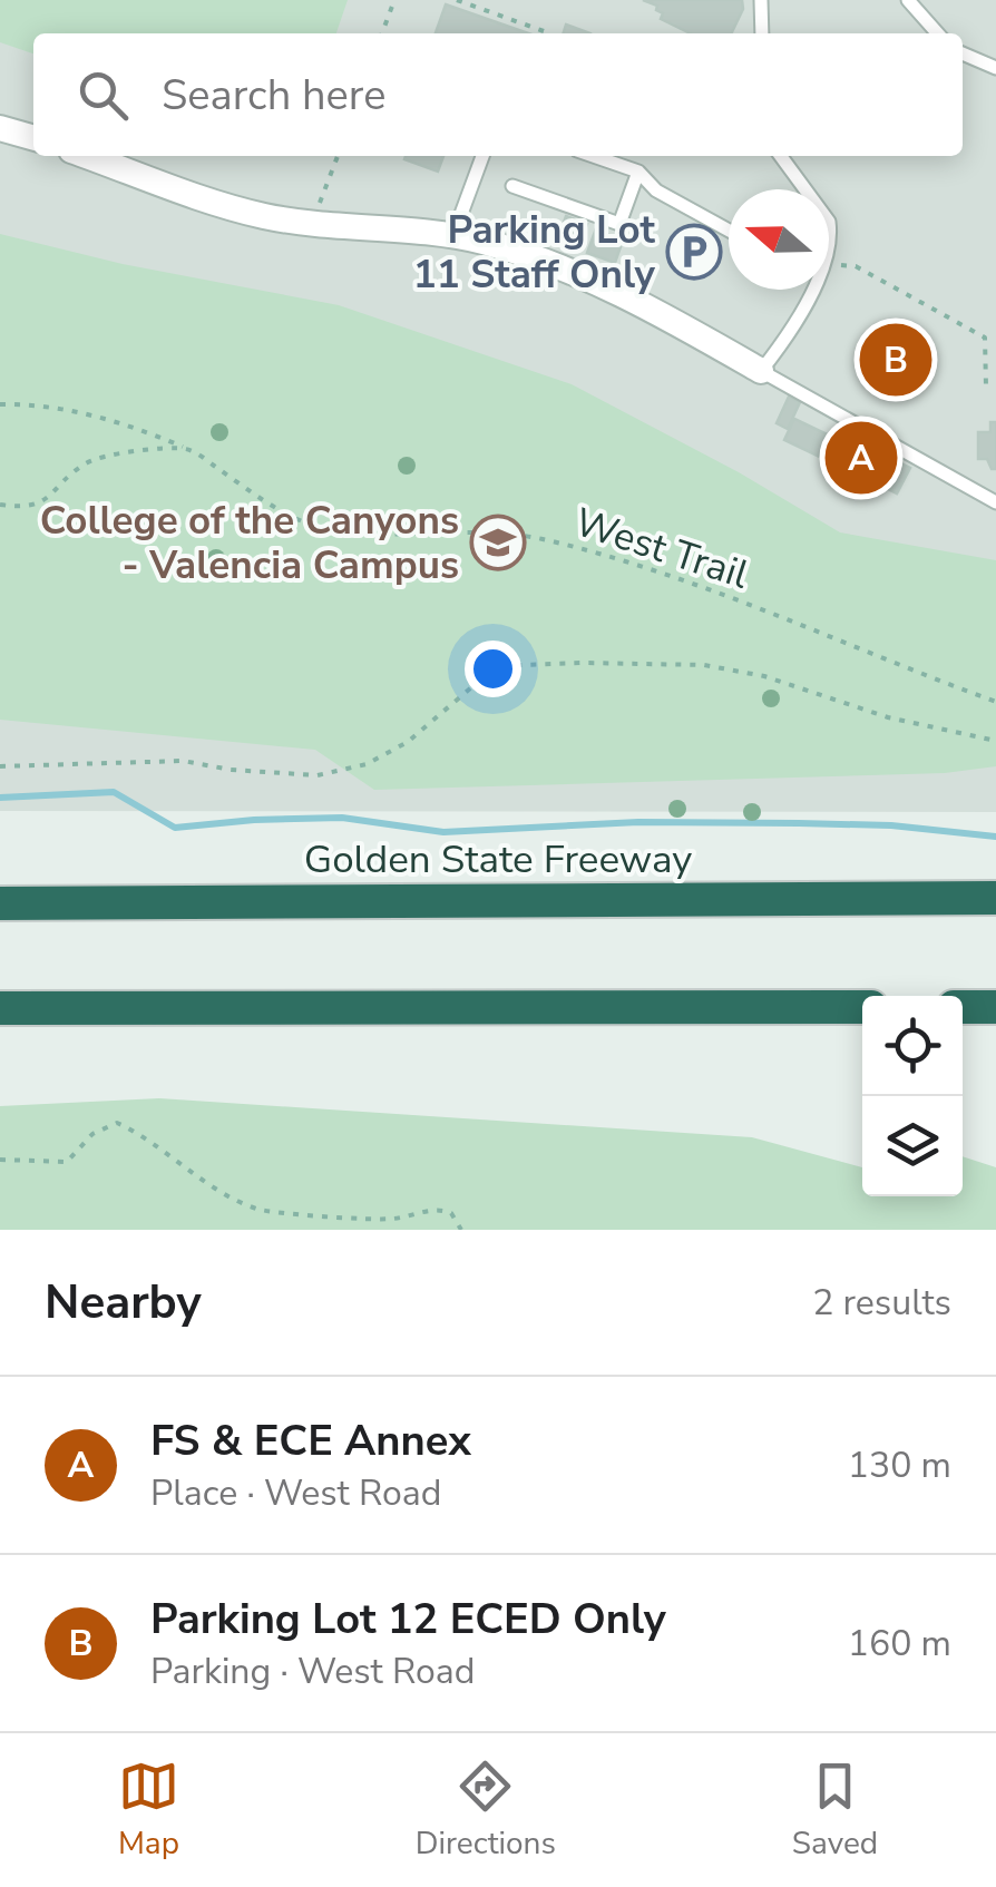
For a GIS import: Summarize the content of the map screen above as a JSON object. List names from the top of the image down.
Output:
{
  "streets": {
    "highway": ["Golden State Freeway"],
    "path": ["West Trail"]
  },
  "places": {
    "parking": ["Parking Lot 11 Staff Only"],
    "school or university": ["College of the Canyons - Valencia Campus"]
  },
  "north": "left",
  "page": {
    "search": "Search here",
    "pins": ["B", "A"],
    "heading": ["Nearby", "2 results"],
    "list": [
      {
        "mark": "A",
        "name": "FS & ECE Annex",
        "note": "Place · West Road",
        "value": "130 m"
      },
      {
        "mark": "B",
        "name": "Parking Lot 12 ECED Only",
        "note": "Parking · West Road",
        "value": "160 m"
      }
    ],
    "nav": ["Map", "Directions", "Saved"]
  }
}
